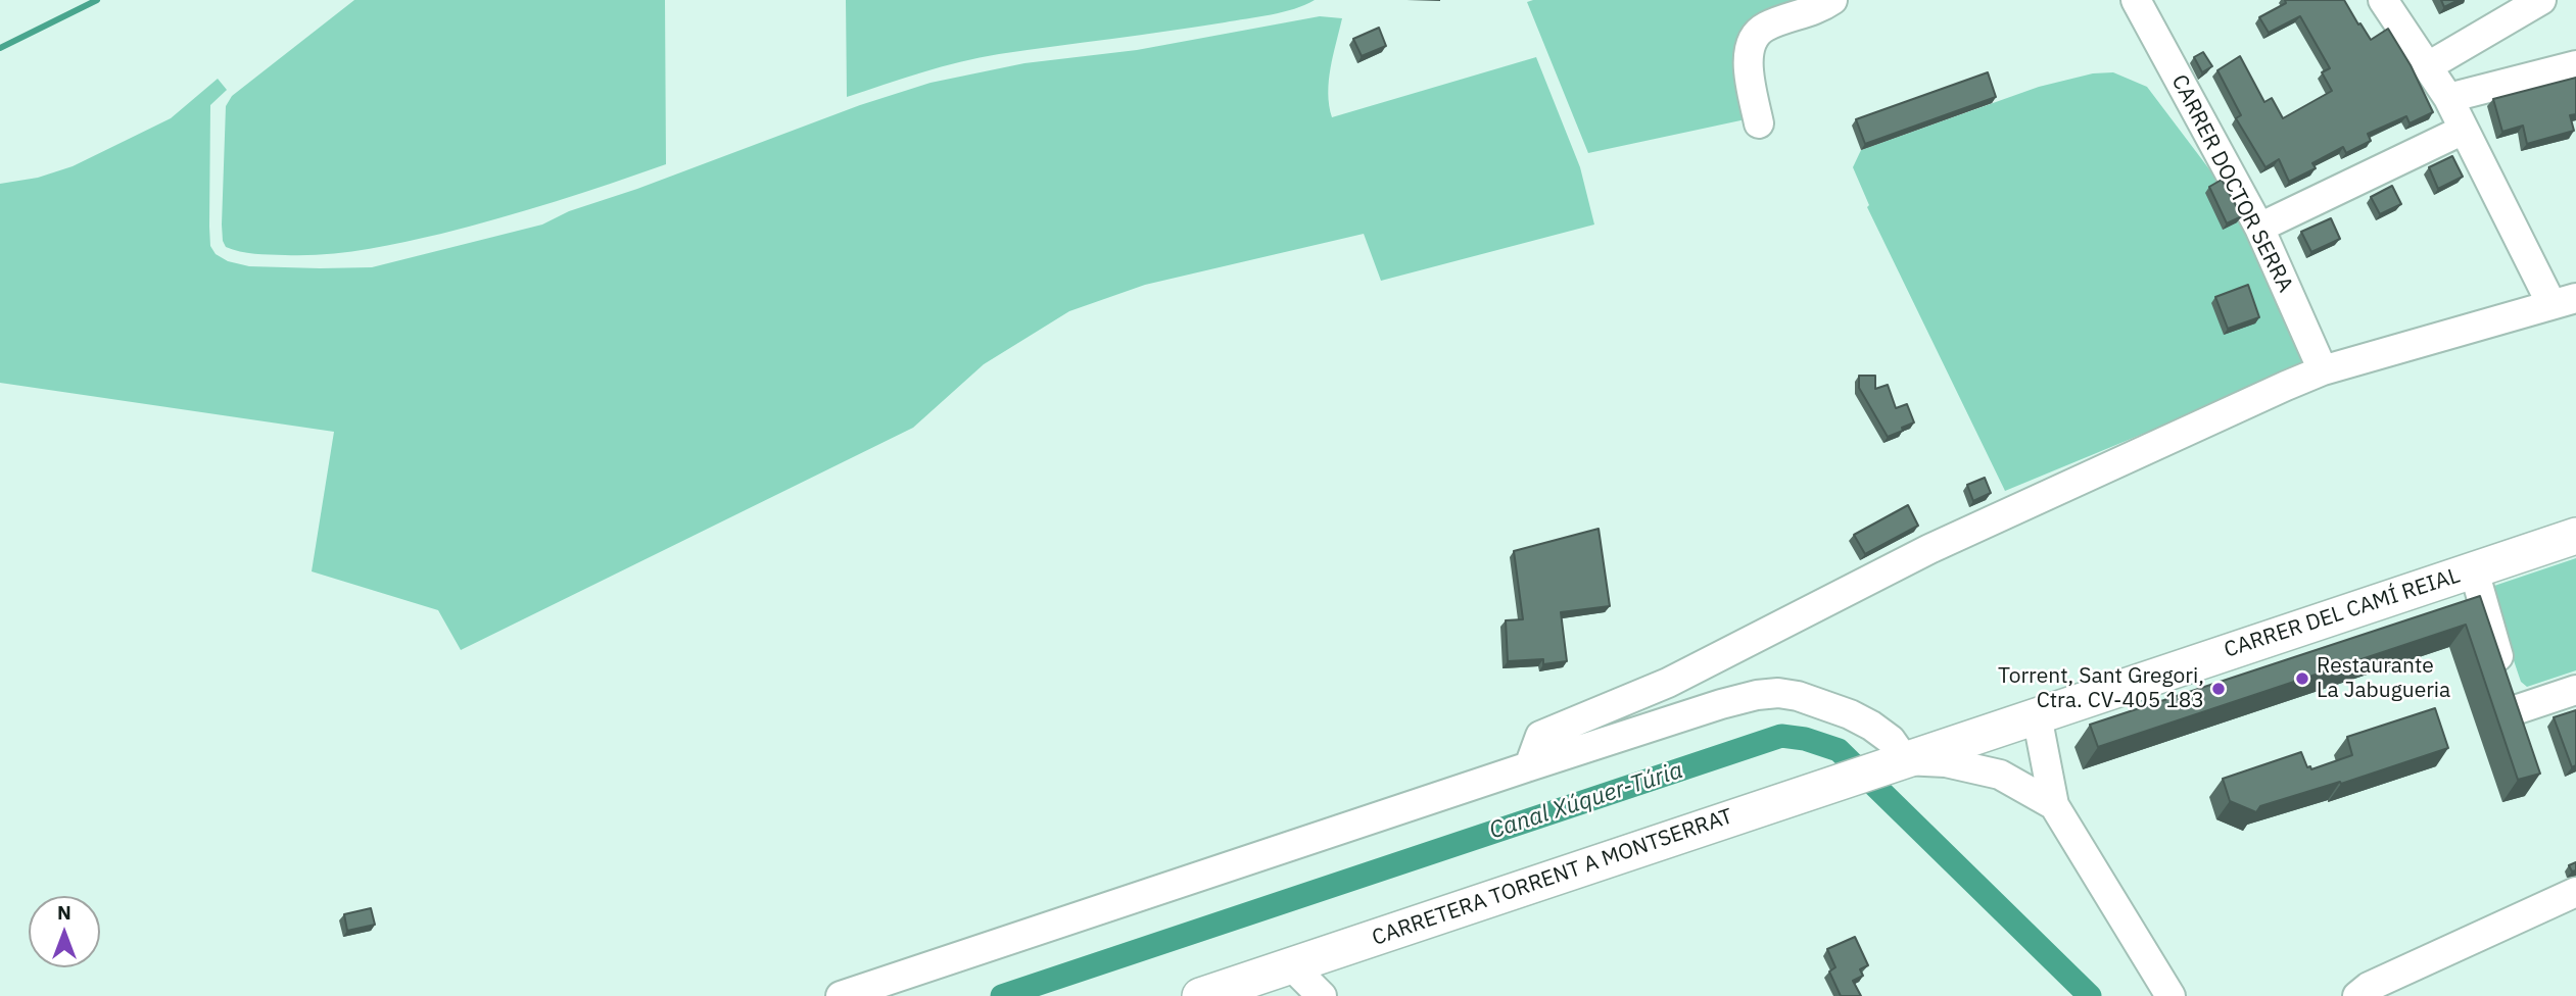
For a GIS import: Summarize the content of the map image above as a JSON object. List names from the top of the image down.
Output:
{
  "streets": {
    "main road": ["CARRER DEL CAMÍ REIAL", "CARRETERA TORRENT A MONTSERRAT"],
    "street": ["CARRER DOCTOR SERRA"]
  },
  "crossings": [
    ["CARRER DEL CAMÍ REIAL", "CARRETERA TORRENT A MONTSERRAT"]
  ],
  "water": ["Canal Xúquer-Túria"],
  "places": ["Restaurante La Jabugueria", "Torrent, Sant Gregori, Ctra. CV-405 183"],
  "north": "top"
}
